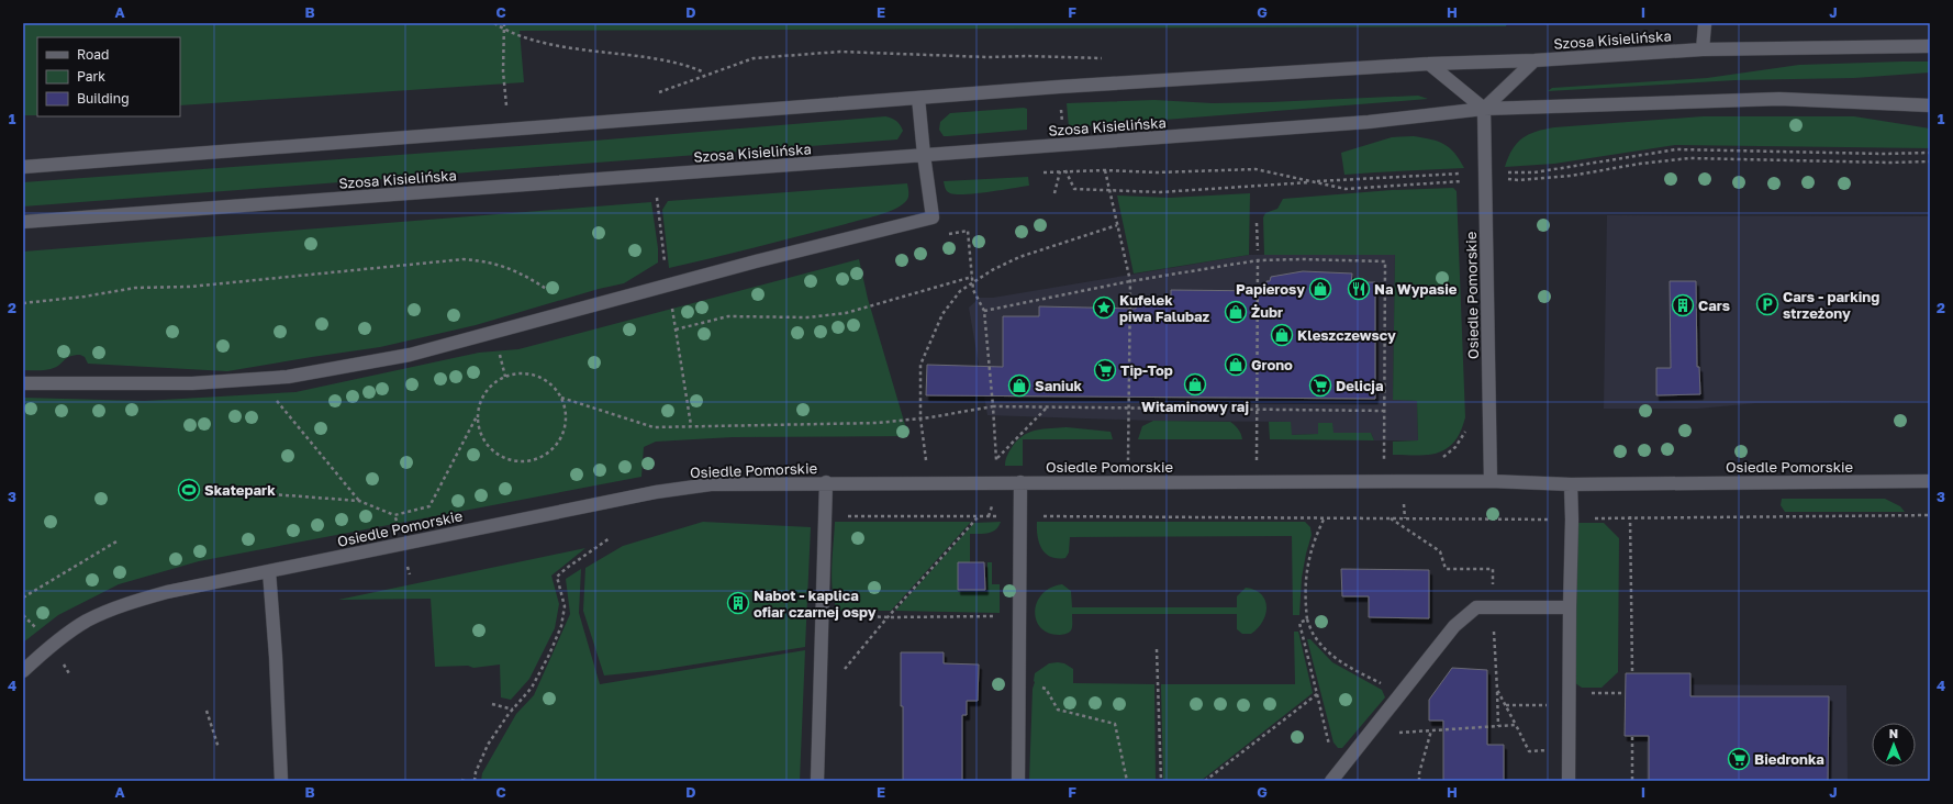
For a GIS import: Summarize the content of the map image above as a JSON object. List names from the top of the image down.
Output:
{
  "streets": {
    "street": ["Szosa Kisielińska", "Osiedle Pomorskie"]
  },
  "crossings": [
    ["Szosa Kisielińska", "Osiedle Pomorskie"]
  ],
  "places": {
    "shop": [
      "Papierosy",
      "Żubr",
      "Kleszczewscy",
      "Grono",
      "Witaminowy raj",
      "Saniuk"
    ],
    "restaurant": ["Na Wypasie"],
    "parking": ["Cars - parking strzeżony"],
    "building": ["Cars", "Nabot - kaplica ofiar czarnej ospy"],
    "place": ["Kufelek piwa Falubaz"],
    "supermarket": ["Tip-Top", "Delicja", "Biedronka"],
    "sports": ["Skatepark"]
  },
  "legend": ["Road", "Park", "Building"],
  "north": "top",
  "grid": {
    "columns": [
      "A",
      "B",
      "C",
      "D",
      "E",
      "F",
      "G",
      "H",
      "I",
      "J"
    ],
    "rows": [
      "1",
      "2",
      "3",
      "4"
    ]
  }
}
